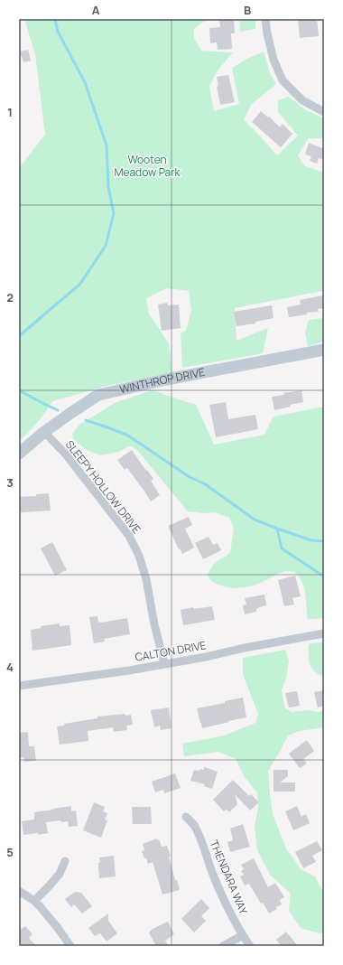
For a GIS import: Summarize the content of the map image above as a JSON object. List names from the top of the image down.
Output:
{
  "streets": {
    "street": [
      "WINTHROP DRIVE",
      "SLEEPY HOLLOW DRIVE",
      "CALTON DRIVE",
      "THENDARA WAY"
    ]
  },
  "crossings": [
    ["WINTHROP DRIVE", "SLEEPY HOLLOW DRIVE"],
    ["SLEEPY HOLLOW DRIVE", "CALTON DRIVE"]
  ],
  "parks": ["Wooten Meadow Park"],
  "grid": {
    "columns": ["A", "B"],
    "rows": [
      "1",
      "2",
      "3",
      "4",
      "5"
    ]
  }
}
